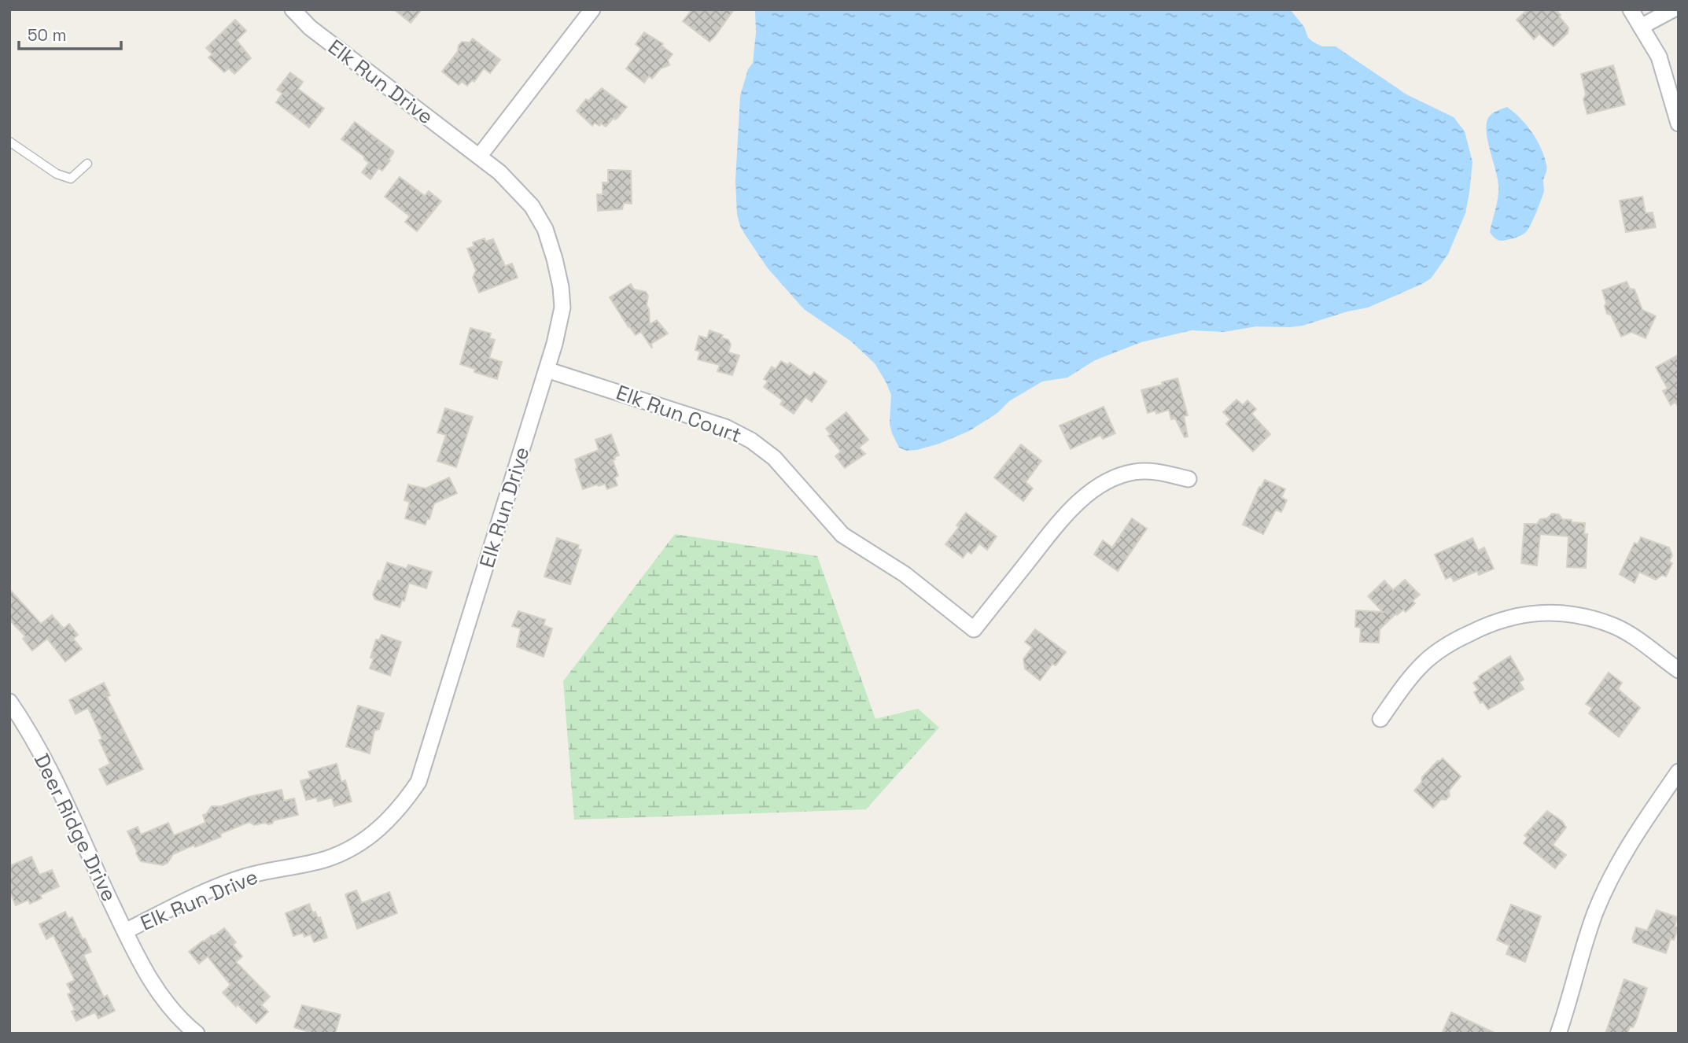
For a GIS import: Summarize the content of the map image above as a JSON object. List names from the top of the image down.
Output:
{
  "streets": {
    "street": ["Elk Run Drive", "Elk Run Court", "Deer Ridge Drive"]
  },
  "crossings": [
    ["Elk Run Drive", "Elk Run Court"],
    ["Elk Run Drive", "Deer Ridge Drive"]
  ],
  "scale_bar": "50 m"
}
